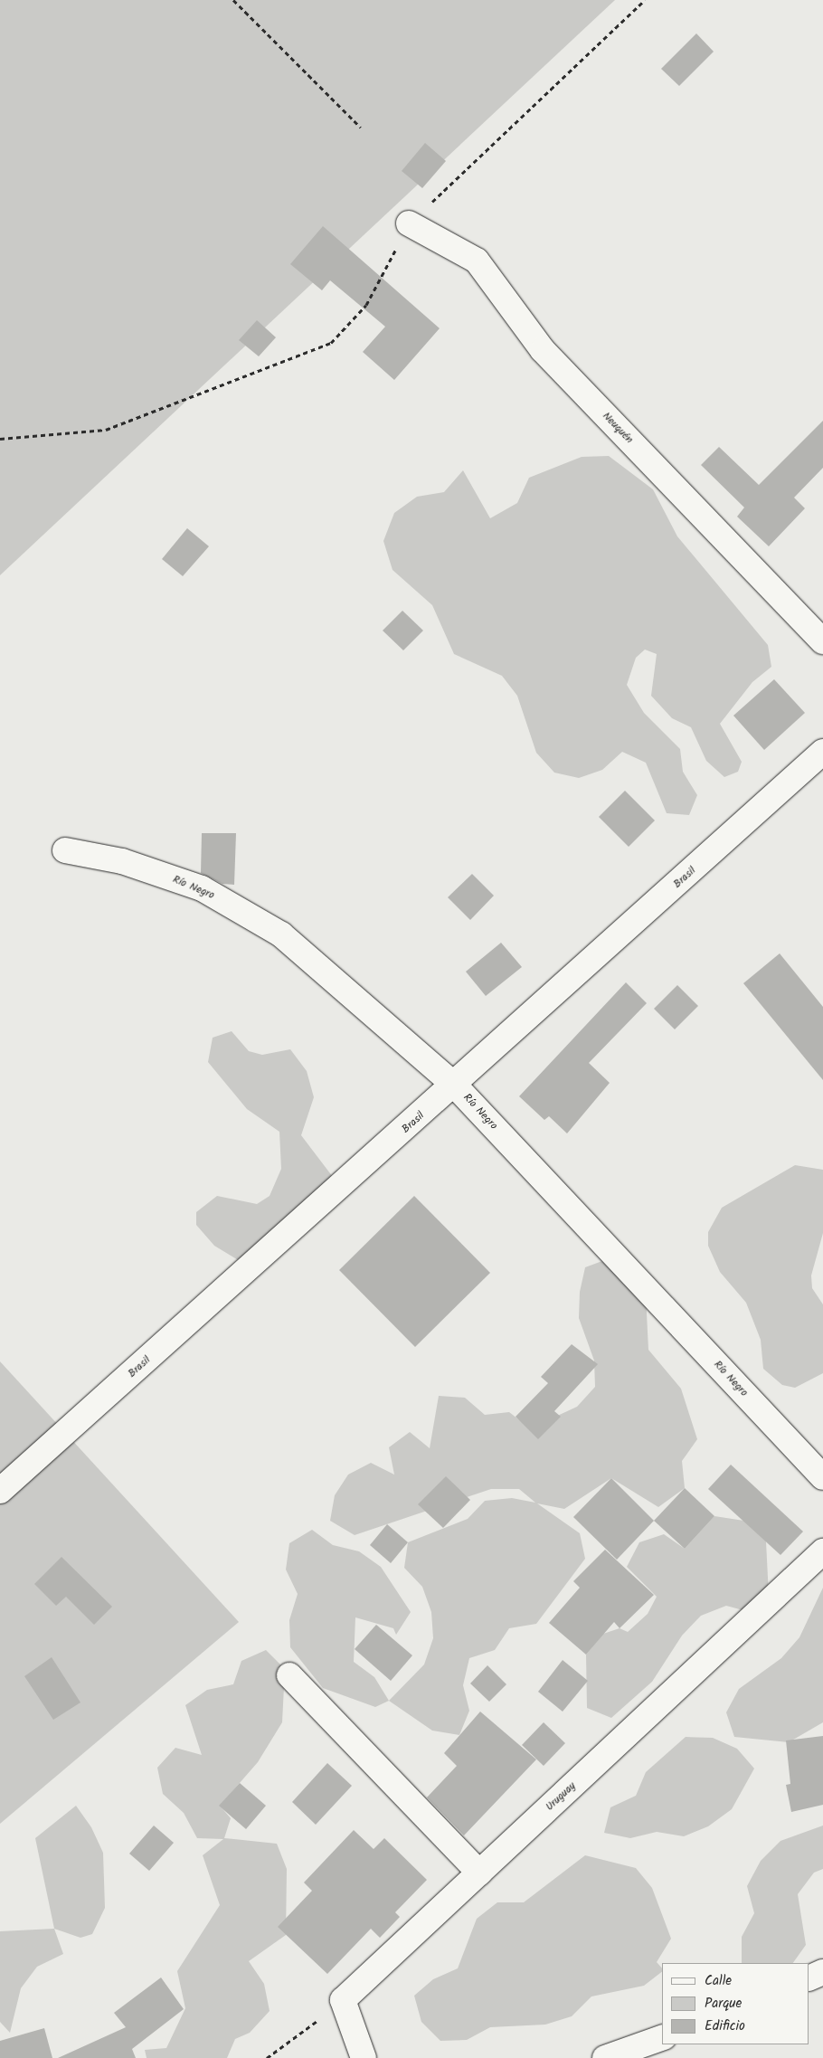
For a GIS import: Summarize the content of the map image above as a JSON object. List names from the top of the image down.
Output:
{
  "streets": {
    "street": [
      "Neuquén",
      "Brasil",
      "Río Negro",
      "Uruguay"
    ]
  },
  "crossings": [
    ["Brasil", "Río Negro"]
  ],
  "legend": ["Calle", "Parque", "Edificio"]
}
